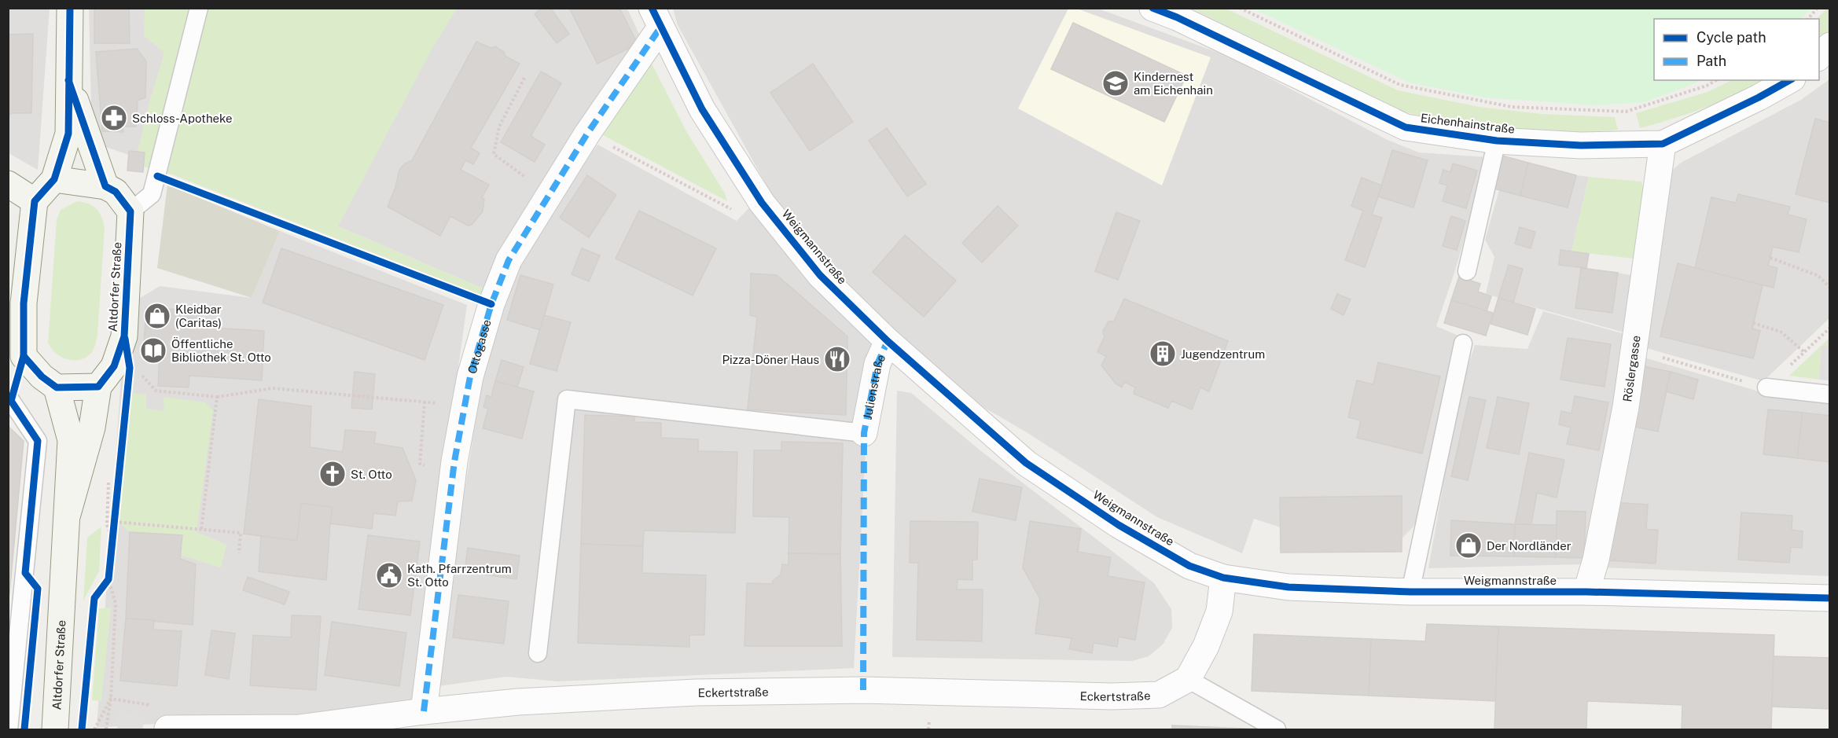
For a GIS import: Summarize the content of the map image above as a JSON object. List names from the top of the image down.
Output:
{
  "streets": {
    "main road": ["Altdorfer Straße"],
    "street": [
      "Eichenhainstraße",
      "Weigmannstraße",
      "Ottogasse",
      "Röslergasse",
      "Julienstraße",
      "Eckertstraße"
    ]
  },
  "crossings": [
    ["Eichenhainstraße", "Röslergasse"],
    ["Weigmannstraße", "Ottogasse"],
    ["Weigmannstraße", "Röslergasse"],
    ["Weigmannstraße", "Julienstraße"],
    ["Ottogasse", "Eckertstraße"]
  ],
  "places": {
    "school or university": ["Kindernest am Eichenhain"],
    "pharmacy": ["Schloss-Apotheke"],
    "shop": ["Kleidbar (Caritas)", "Der Nordländer"],
    "library": ["Öffentliche Bibliothek St. Otto"],
    "building": ["Jugendzentrum"],
    "restaurant": ["Pizza-Döner Haus"],
    "church": ["St. Otto"],
    "public building": ["Kath. Pfarrzentrum St. Otto"]
  },
  "legend": ["Cycle path", "Path"]
}
